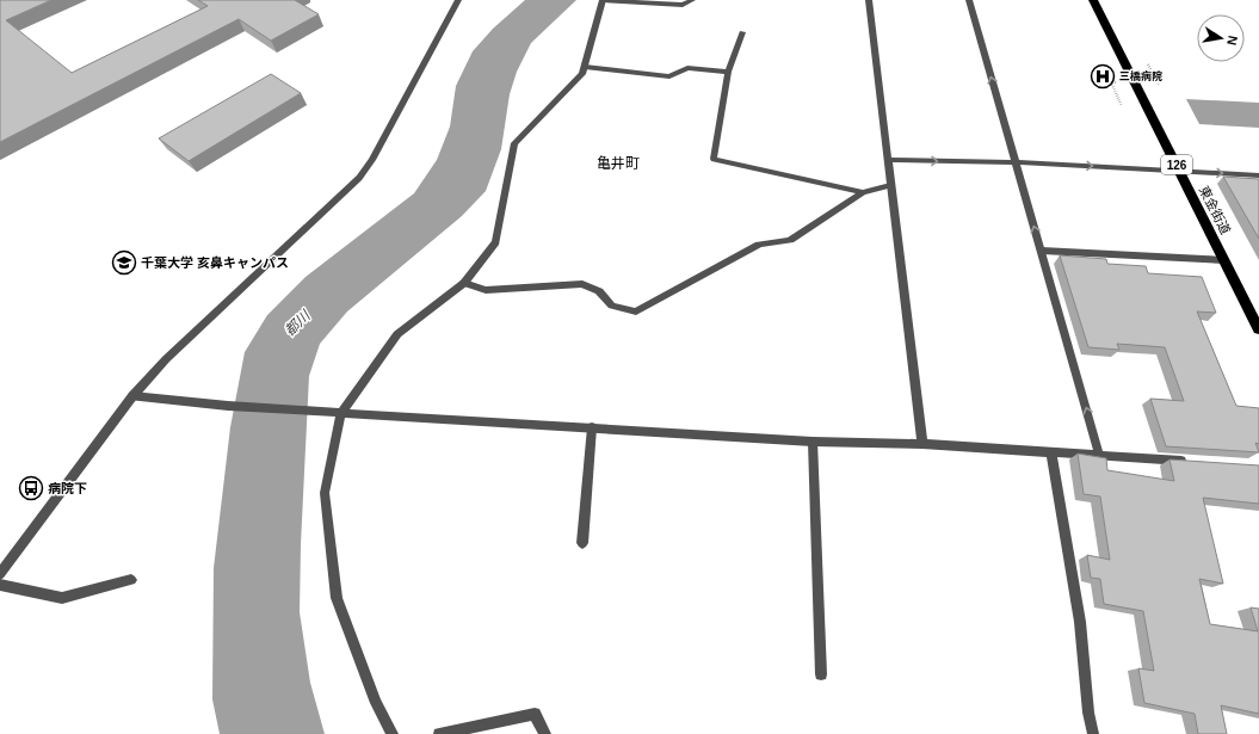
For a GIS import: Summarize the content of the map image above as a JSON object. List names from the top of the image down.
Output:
{
  "streets": {
    "highway": ["126", "東金街道"]
  },
  "districts": ["亀井町"],
  "water": ["都川"],
  "places": {
    "hospital": ["三橋病院"],
    "school or university": ["千葉大学 亥鼻キャンパス"],
    "bus stop": ["病院下"]
  },
  "north": "right"
}
